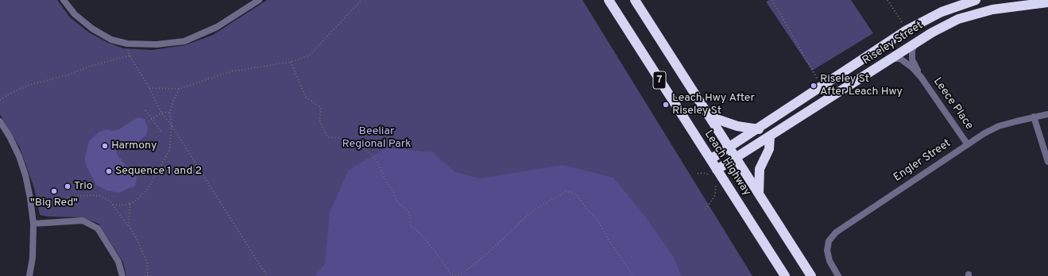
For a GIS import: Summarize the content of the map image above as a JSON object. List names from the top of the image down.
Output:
{
  "streets": {
    "highway": ["Riseley Street", "7", "Leach Highway"],
    "street": ["Leece Place", "Engler Street"]
  },
  "crossings": [
    ["Riseley Street", "Leece Place"],
    ["Riseley Street", "Leach Highway"],
    ["Leece Place", "Engler Street"]
  ],
  "parks": ["Beeliar Regional Park"],
  "places": [
    "Riseley St After Leach Hwy",
    "Leach Hwy After Riseley St",
    "Harmony",
    "Sequence 1 and 2",
    "Trio",
    "\"Big Red\""
  ]
}
